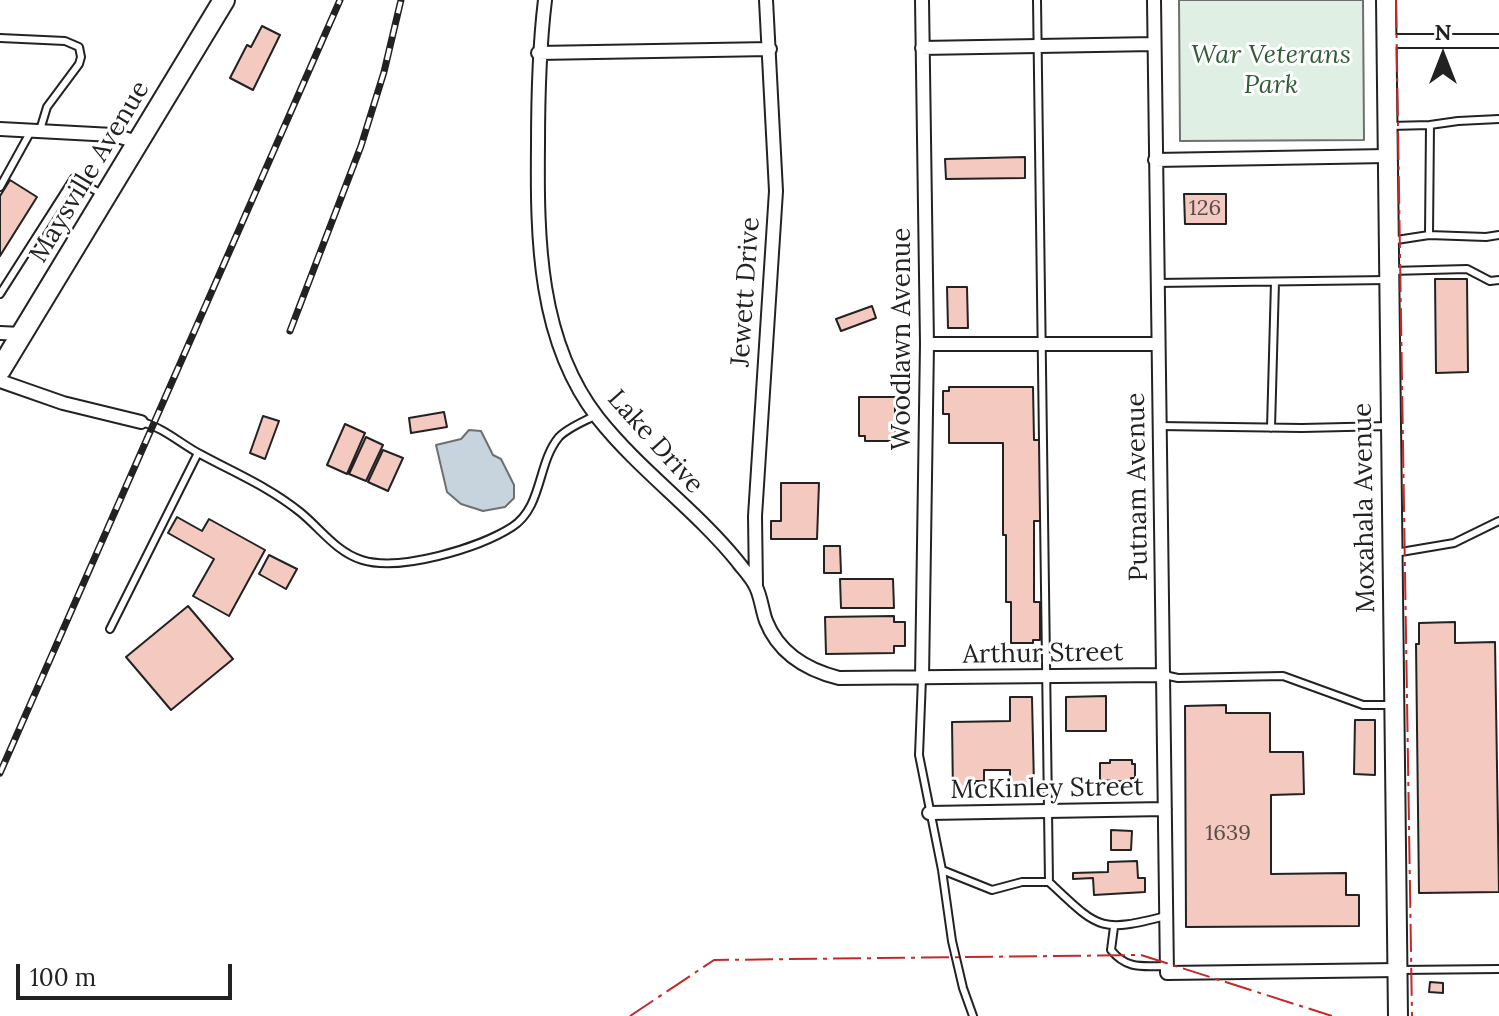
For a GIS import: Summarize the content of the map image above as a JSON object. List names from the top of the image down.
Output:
{
  "streets": {
    "main road": ["Maysville Avenue"],
    "street": [
      "Jewett Drive",
      "Woodlawn Avenue",
      "Lake Drive",
      "Putnam Avenue",
      "Moxahala Avenue",
      "Arthur Street",
      "McKinley Street"
    ]
  },
  "crossings": [
    ["Jewett Drive", "Lake Drive"],
    ["Woodlawn Avenue", "Lake Drive"],
    ["Woodlawn Avenue", "Arthur Street"],
    ["Lake Drive", "Arthur Street"],
    ["Putnam Avenue", "Arthur Street"],
    ["Putnam Avenue", "McKinley Street"]
  ],
  "parks": ["War Veterans Park"],
  "house_numbers": ["126", "1639"],
  "scale_bar": "100 m",
  "north": "top"
}
